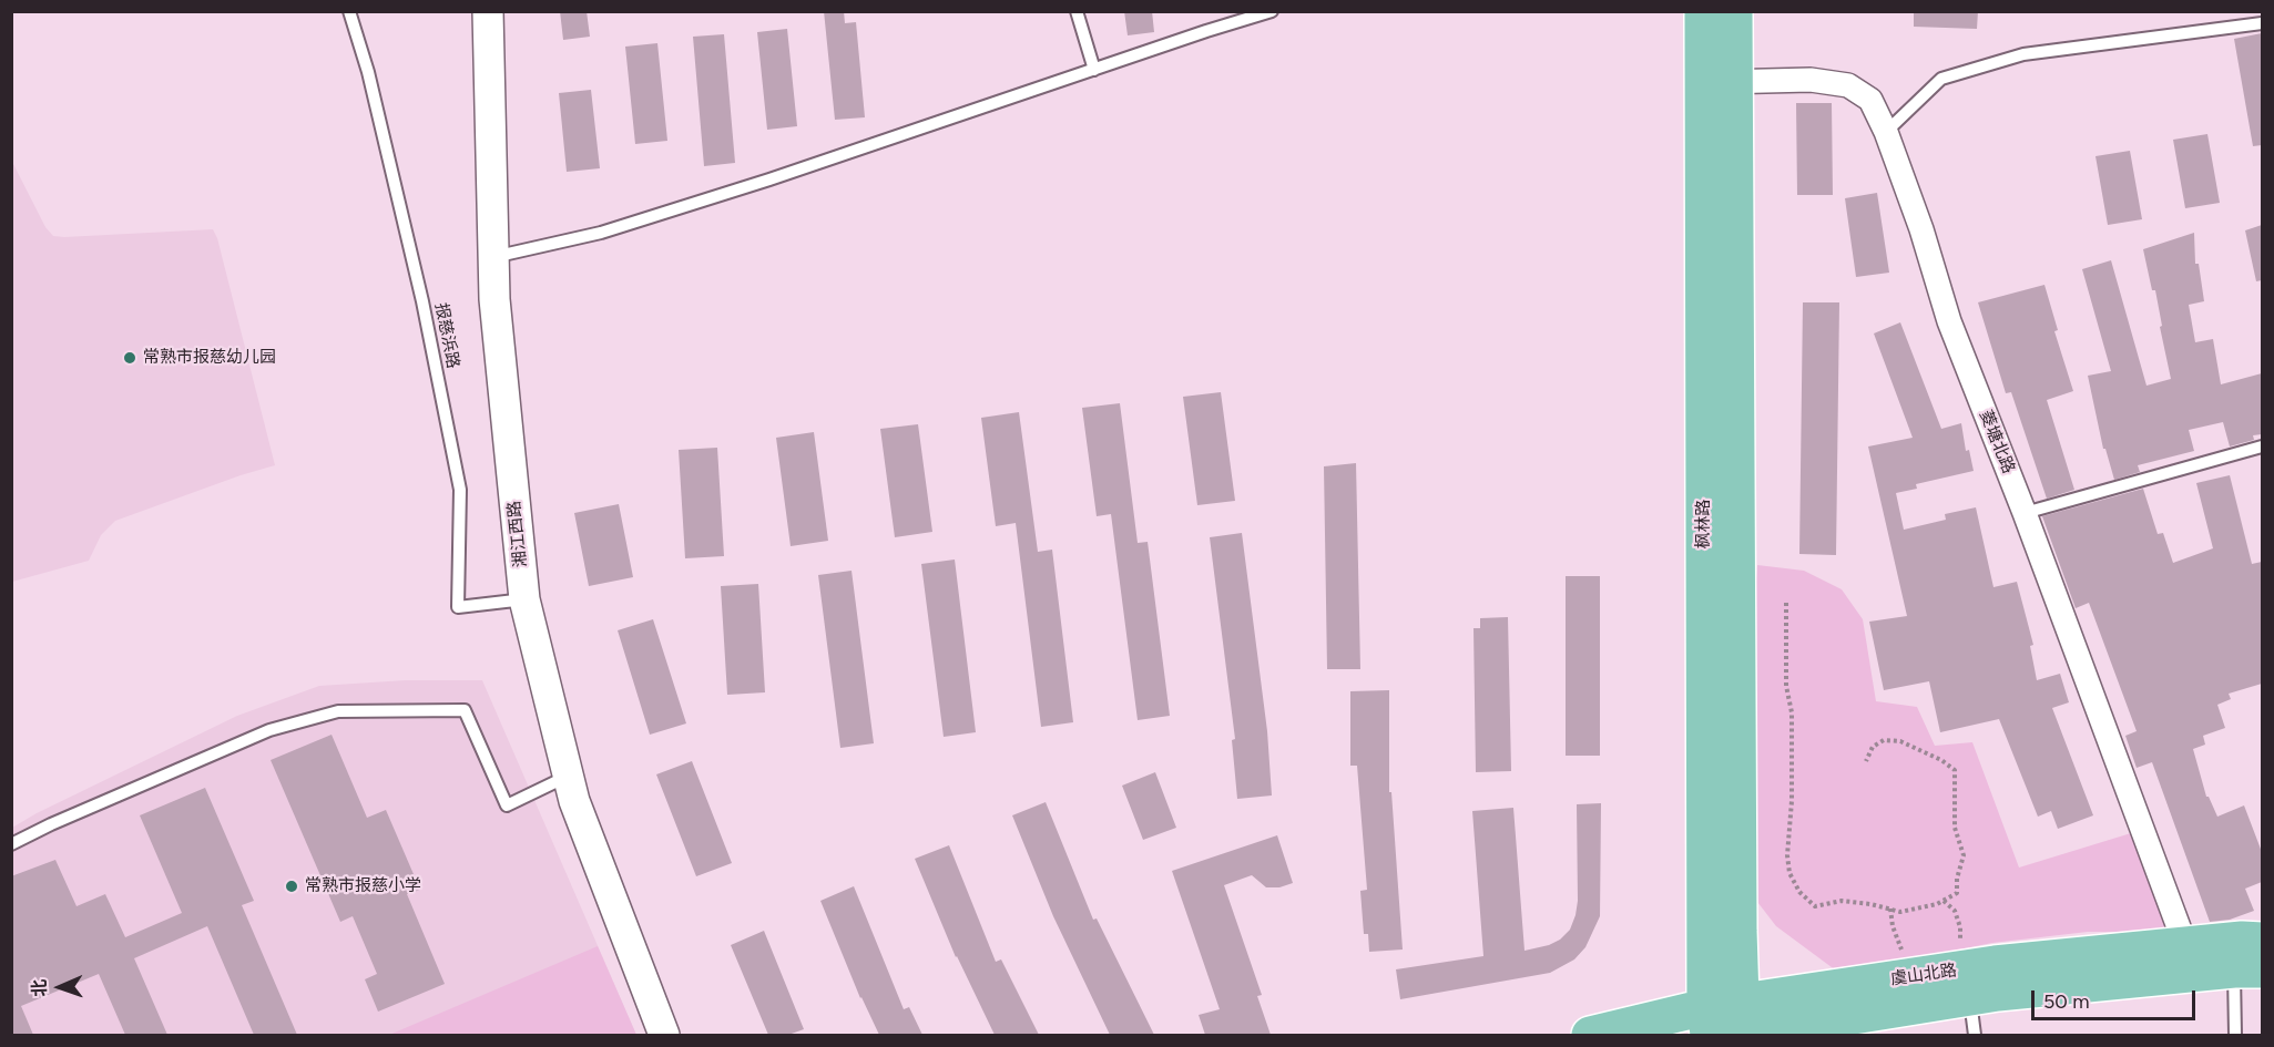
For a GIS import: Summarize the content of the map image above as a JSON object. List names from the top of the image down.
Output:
{
  "streets": {
    "main road": ["枫林路", "虞山北路"],
    "street": ["菱塘北路", "湘江西路"],
    "lane": ["报慈浜路"]
  },
  "crossings": [
    ["报慈浜路", "湘江西路"],
    ["菱塘北路", "枫林路"],
    ["菱塘北路", "虞山北路"],
    ["枫林路", "虞山北路"]
  ],
  "places": ["常熟市报慈幼儿园", "常熟市报慈小学"],
  "scale_bar": "50 m",
  "north": "left"
}
